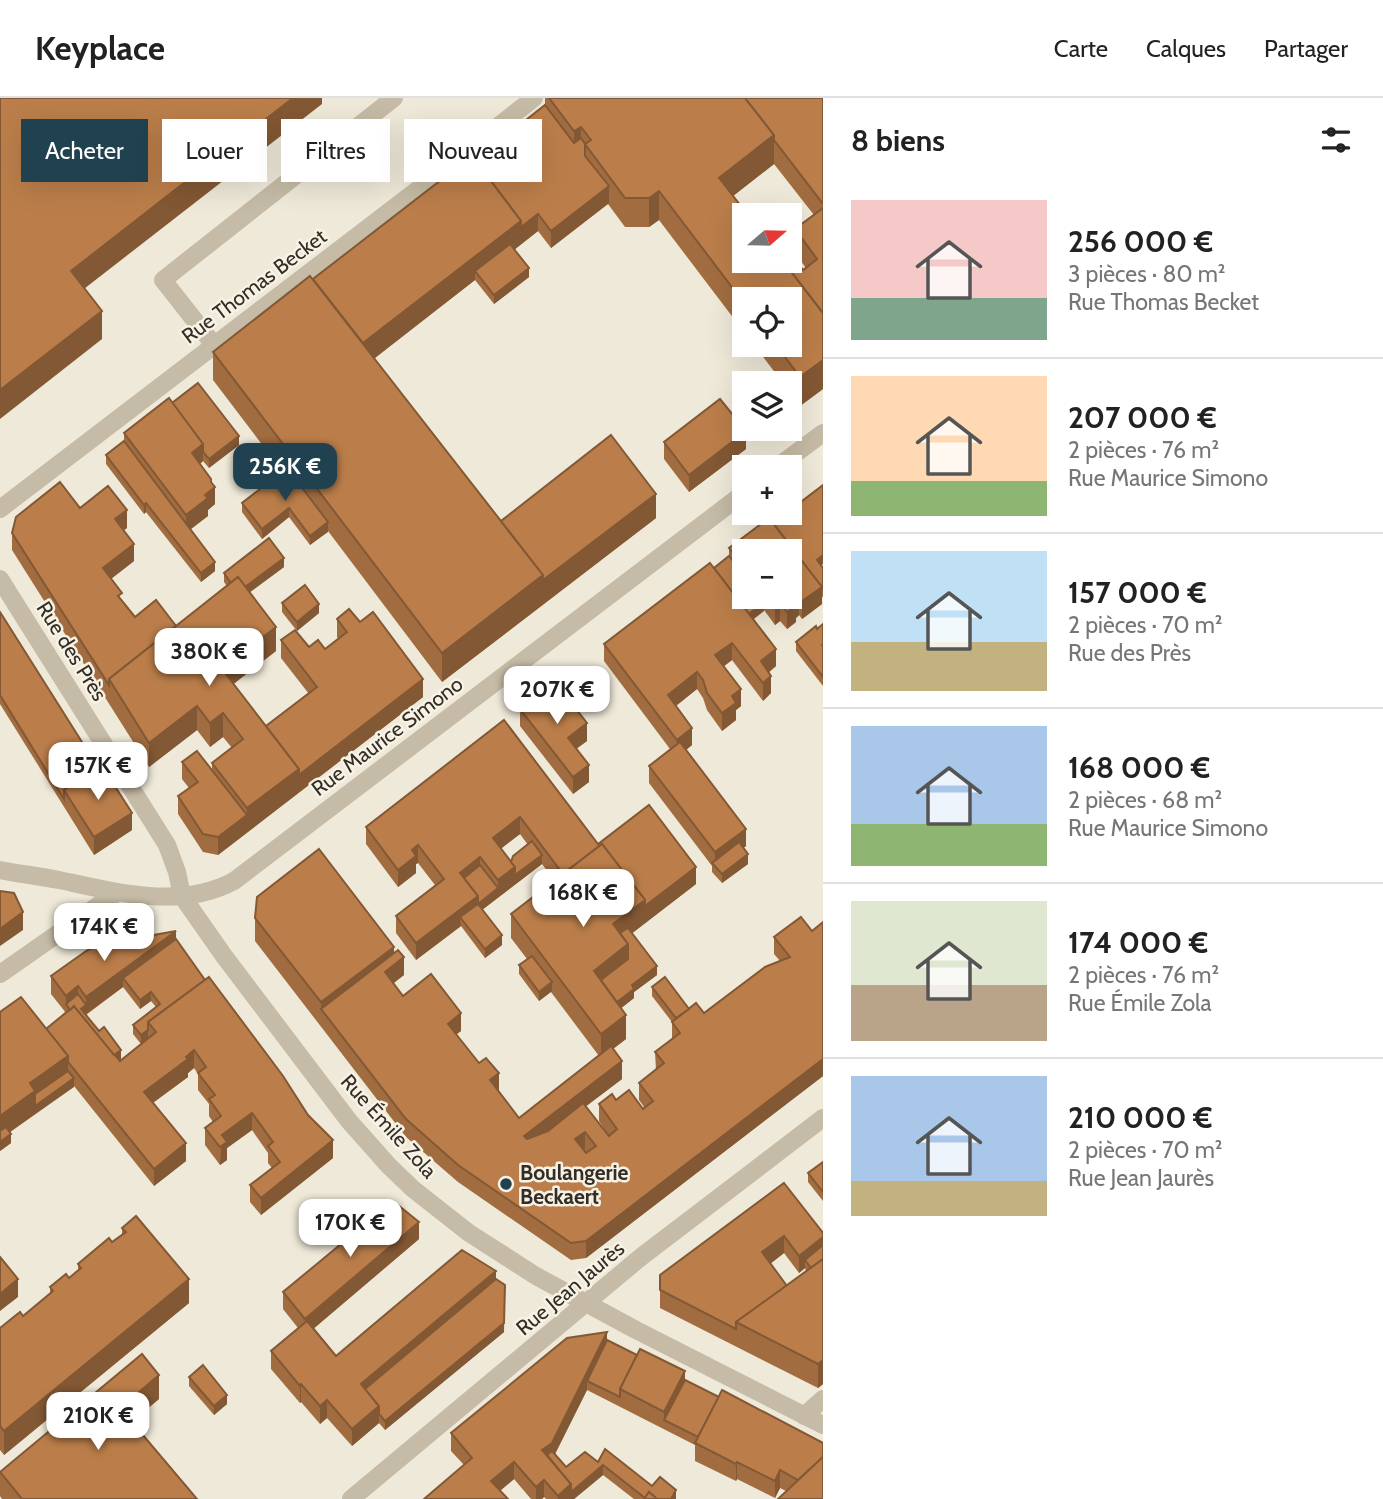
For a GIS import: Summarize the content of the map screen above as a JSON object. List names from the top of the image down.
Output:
{
  "streets": {
    "street": [
      "Rue Thomas Becket",
      "Rue des Près",
      "Rue Maurice Simono",
      "Rue Émile Zola",
      "Rue Jean Jaurès"
    ]
  },
  "crossings": [
    ["Rue des Près", "Rue Maurice Simono"],
    ["Rue des Près", "Rue Émile Zola"],
    ["Rue Maurice Simono", "Rue Émile Zola"],
    ["Rue Émile Zola", "Rue Jean Jaurès"]
  ],
  "places": ["Boulangerie Beckaert"],
  "north": "right",
  "page": {
    "header": "Keyplace",
    "nav": ["Carte", "Calques", "Partager"],
    "heading": "8 biens",
    "chip": [
      "Acheter",
      "Louer",
      "Filtres",
      "Nouveau"
    ],
    "list": [
      {
        "name": "256 000 €",
        "note": "3 pièces · 80 m² · Rue Thomas Becket"
      },
      {
        "name": "207 000 €",
        "note": "2 pièces · 76 m² · Rue Maurice Simono"
      },
      {
        "name": "157 000 €",
        "note": "2 pièces · 70 m² · Rue des Près"
      },
      {
        "name": "168 000 €",
        "note": "2 pièces · 68 m² · Rue Maurice Simono"
      },
      {
        "name": "174 000 €",
        "note": "2 pièces · 76 m² · Rue Émile Zola"
      },
      {
        "name": "210 000 €",
        "note": "2 pièces · 70 m² · Rue Jean Jaurès"
      }
    ],
    "map_buttons": ["+", "−"],
    "price": [
      "256K €",
      "380K €",
      "207K €",
      "157K €",
      "168K €",
      "174K €",
      "170K €",
      "210K €"
    ]
  }
}
